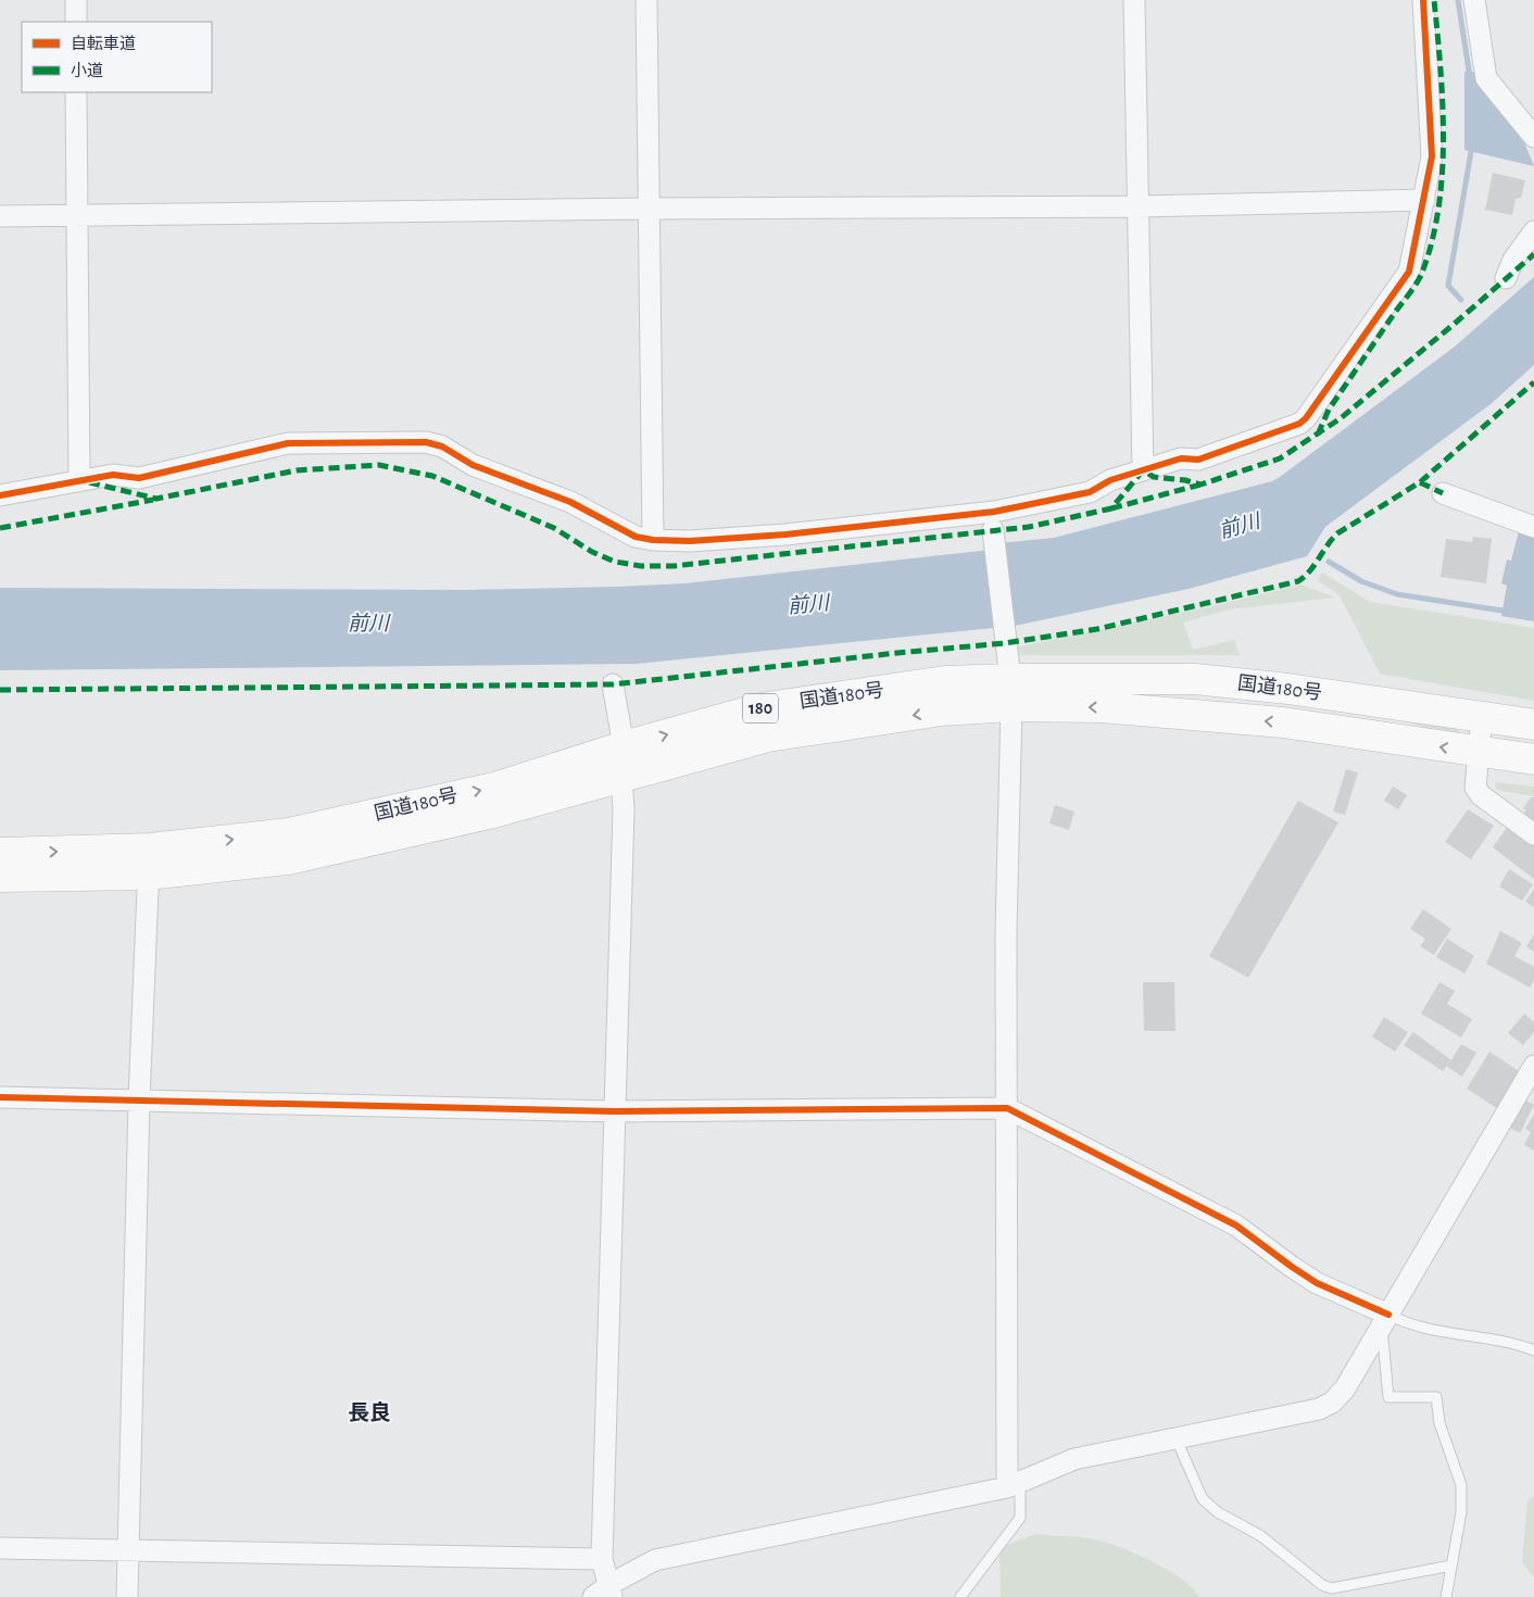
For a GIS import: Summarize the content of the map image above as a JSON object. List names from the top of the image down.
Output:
{
  "streets": {
    "highway": ["国道180号", "180"]
  },
  "districts": ["長良"],
  "water": ["前川"],
  "legend": ["自転車道", "小道"]
}
